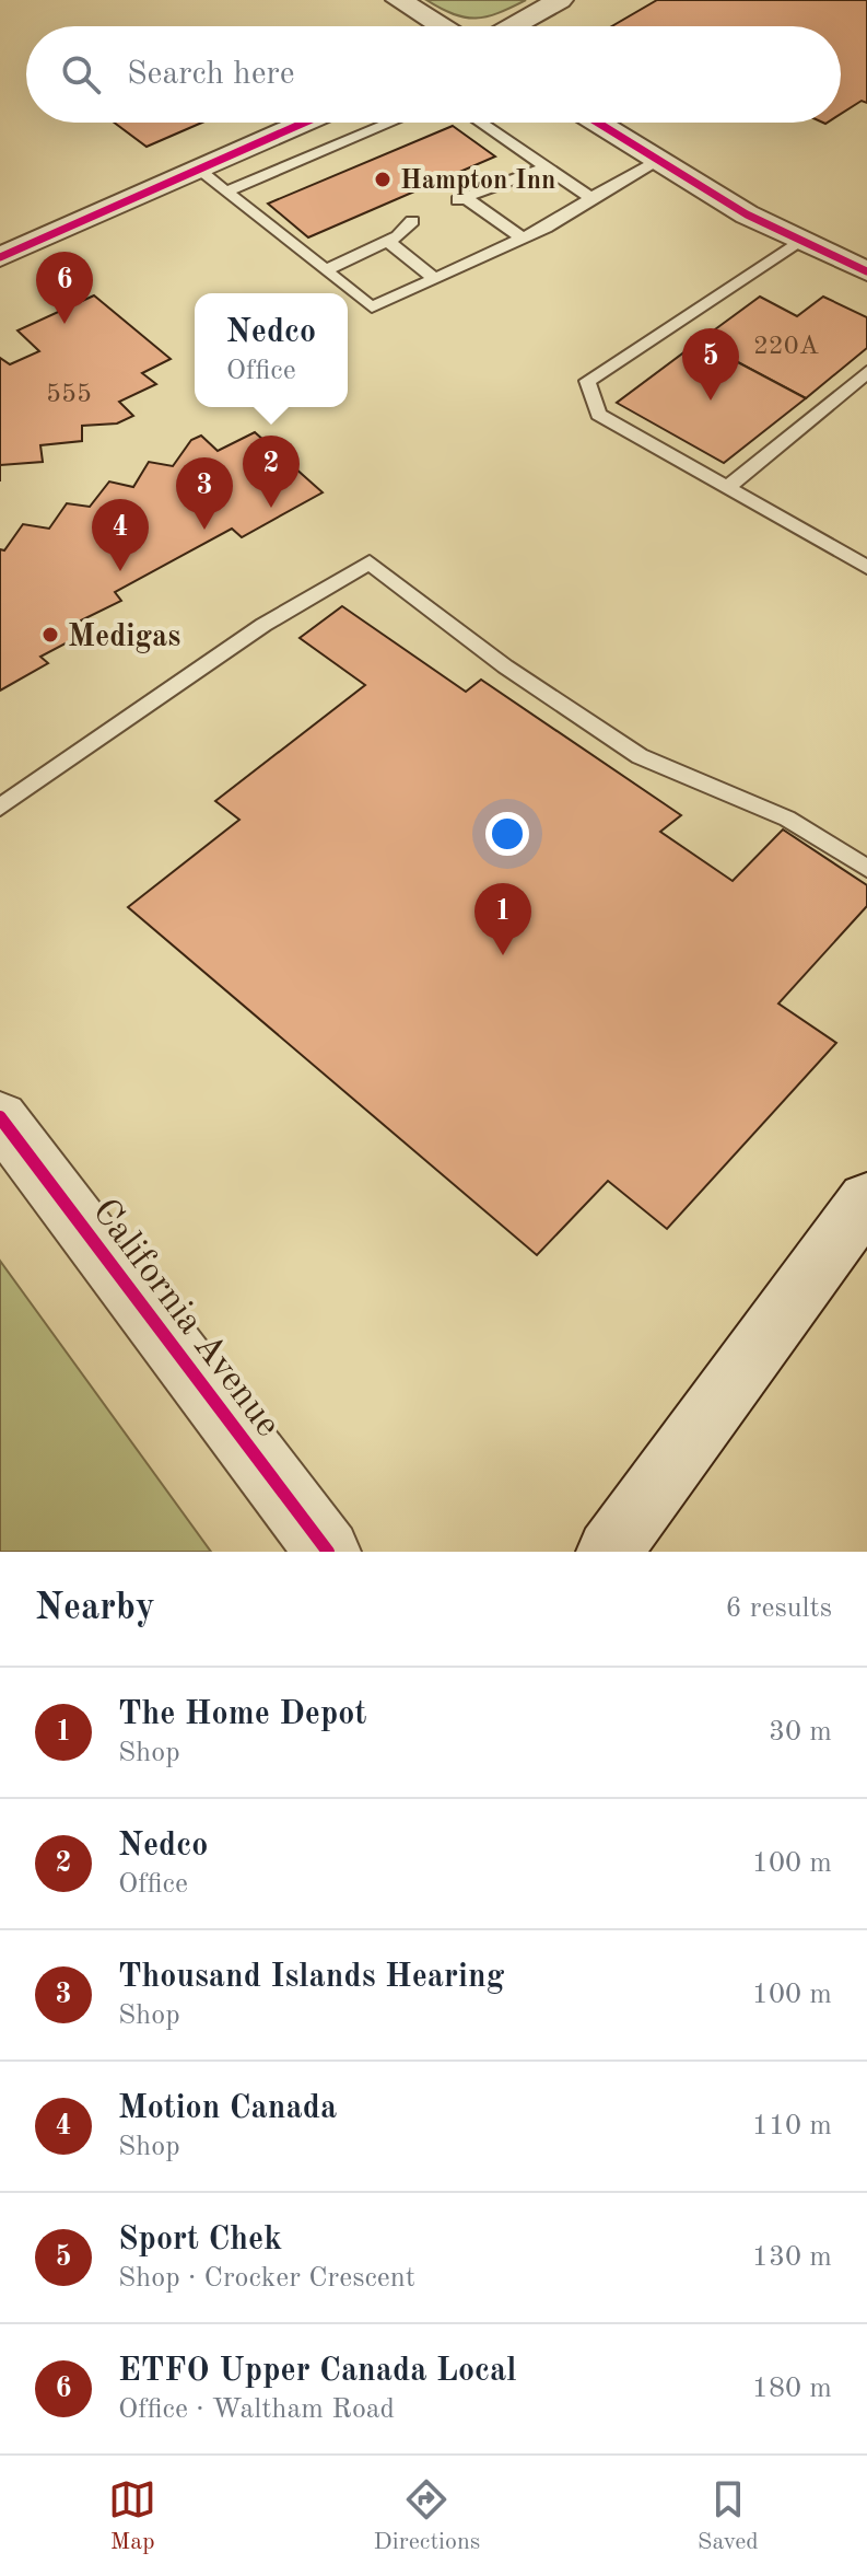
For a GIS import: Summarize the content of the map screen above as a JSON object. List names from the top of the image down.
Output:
{
  "streets": {
    "street": ["California Avenue"]
  },
  "places": ["Hampton Inn", "Medigas"],
  "house_numbers": ["220A", "555"],
  "page": {
    "search": "Search here",
    "pins": [
      "6",
      "5",
      "2",
      "3",
      "4",
      "1"
    ],
    "popup": ["Nedco", "Office"],
    "heading": ["Nearby", "6 results"],
    "list": [
      {
        "mark": "1",
        "name": "The Home Depot",
        "note": "Shop",
        "value": "30 m"
      },
      {
        "mark": "2",
        "name": "Nedco",
        "note": "Office",
        "value": "100 m"
      },
      {
        "mark": "3",
        "name": "Thousand Islands Hearing",
        "note": "Shop",
        "value": "100 m"
      },
      {
        "mark": "4",
        "name": "Motion Canada",
        "note": "Shop",
        "value": "110 m"
      },
      {
        "mark": "5",
        "name": "Sport Chek",
        "note": "Shop · Crocker Crescent",
        "value": "130 m"
      },
      {
        "mark": "6",
        "name": "ETFO Upper Canada Local",
        "note": "Office · Waltham Road",
        "value": "180 m"
      }
    ],
    "nav": ["Map", "Directions", "Saved"]
  }
}
